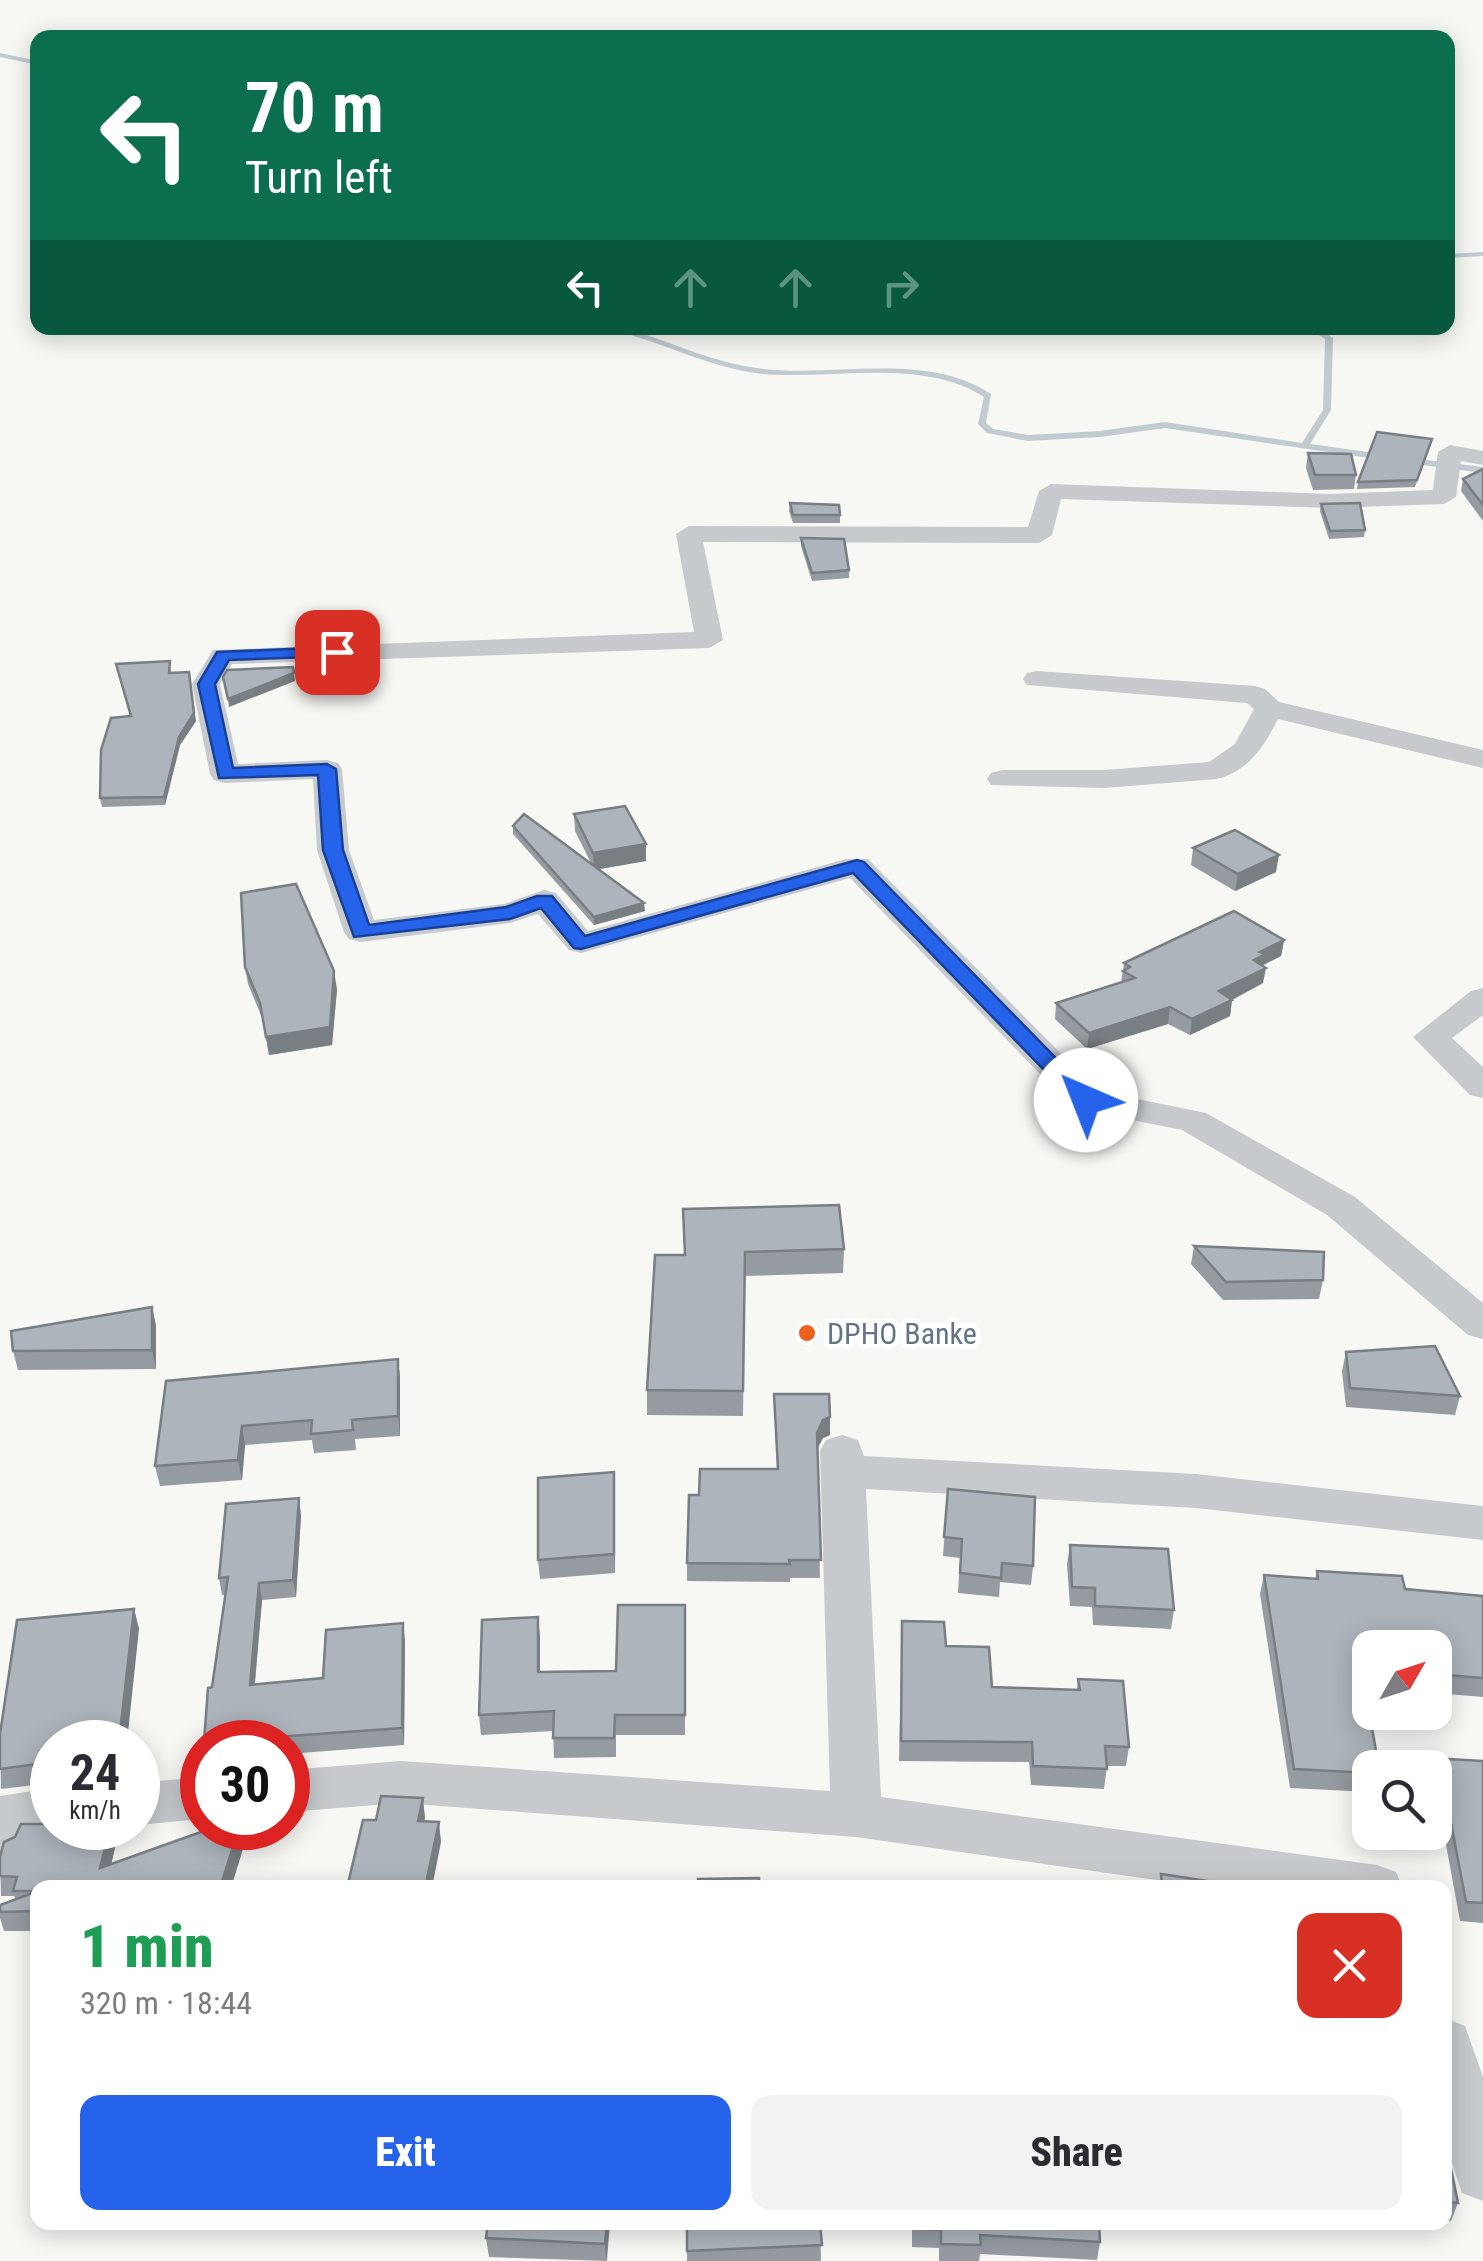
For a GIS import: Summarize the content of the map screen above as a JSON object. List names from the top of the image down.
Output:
{
  "places": ["DPHO Banke"],
  "north": "top right",
  "page": {
    "turn": ["70 m", "Turn left"],
    "speed": "24 km/h",
    "limit": "30",
    "heading": ["1 min", "320 m · 18:44"],
    "buttons": ["Exit", "Share"]
  }
}
